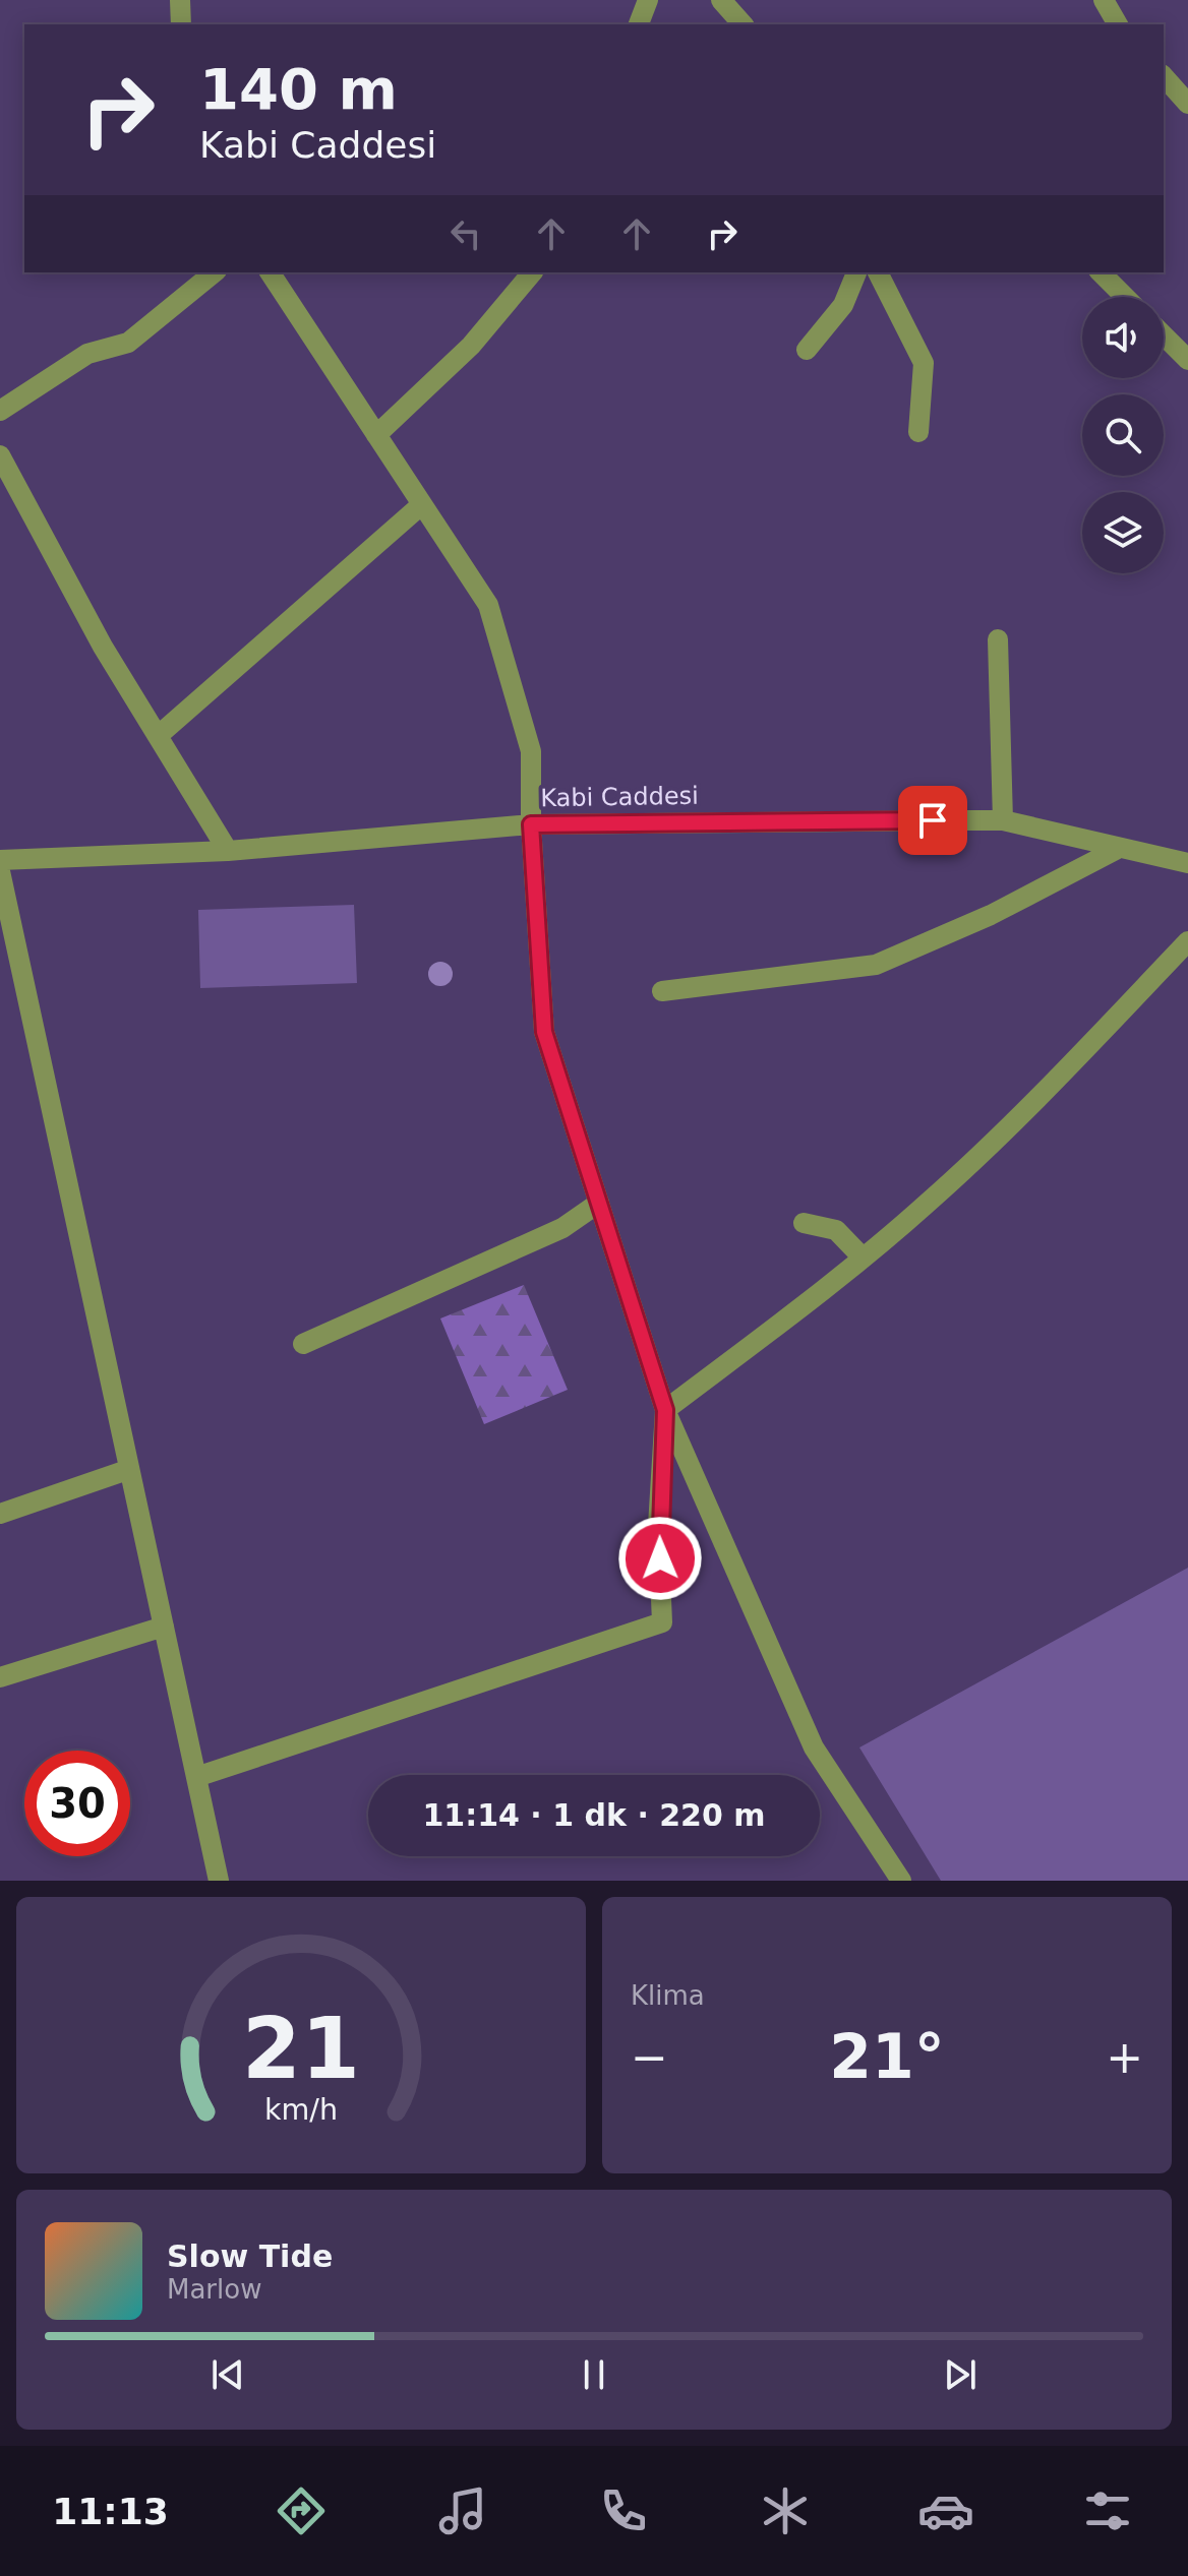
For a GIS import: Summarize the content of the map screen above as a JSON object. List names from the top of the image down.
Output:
{
  "streets": {
    "street": ["Kabi Caddesi"]
  },
  "page": {
    "turn": ["140 m", "Kabi Caddesi"],
    "limit": "30",
    "trip": "11:14 · 1 dk · 220 m",
    "tile": "Klima",
    "heat": ["−", "21°", "+"],
    "song": ["Slow Tide", "Marlow"],
    "tabs": "11:13",
    "gauge": ["21", "km/h"]
  }
}
